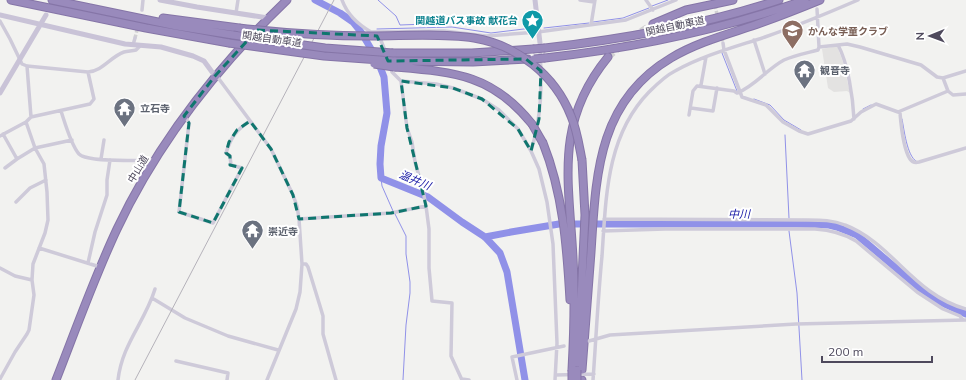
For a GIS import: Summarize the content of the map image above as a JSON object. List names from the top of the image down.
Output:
{
  "streets": {
    "highway": ["関越自動車道", "中山道"]
  },
  "water": ["温井川", "中川"],
  "places": {
    "place": ["関越道バス事故 献花台"],
    "school or university": ["かんな学童クラブ"],
    "temple": ["観音寺", "立石寺", "崇近寺"]
  },
  "scale_bar": "200 m",
  "north": "left"
}
